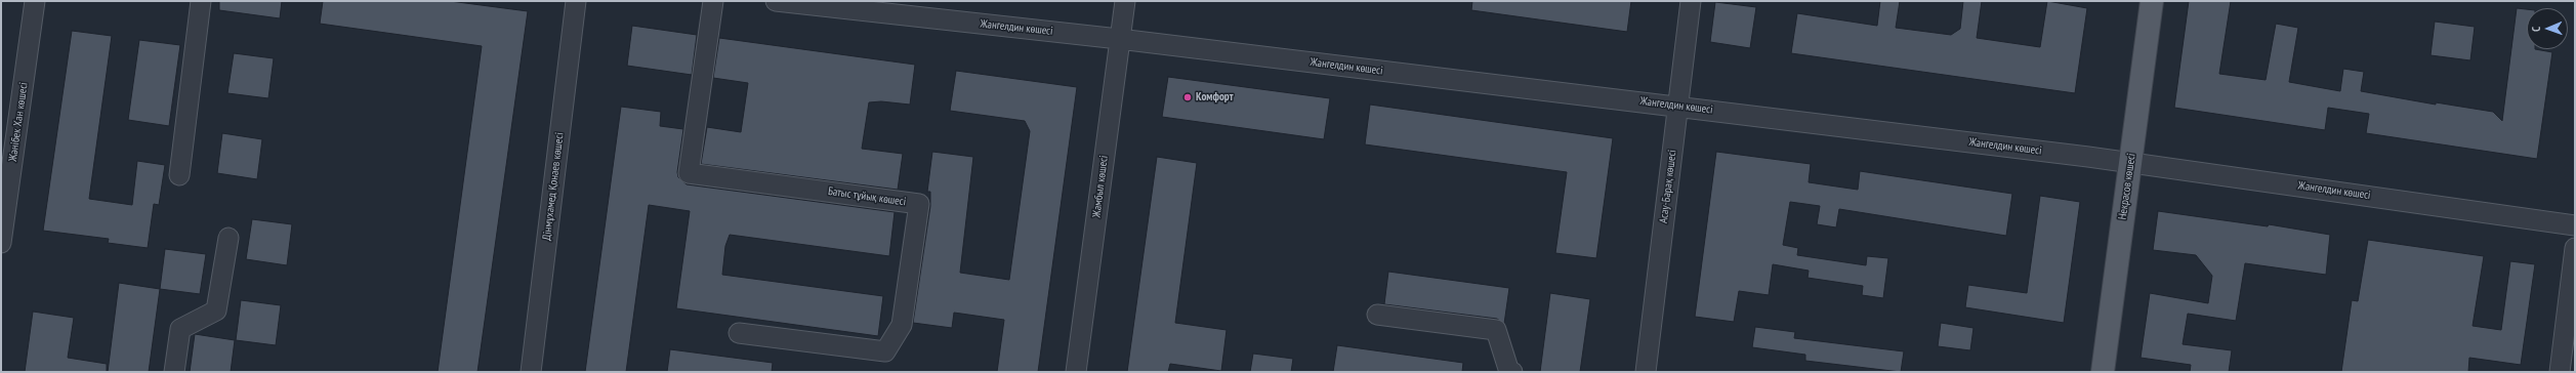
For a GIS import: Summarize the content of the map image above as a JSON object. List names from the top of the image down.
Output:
{
  "streets": {
    "main road": ["Некрасов көшесі"],
    "street": [
      "Жангелдин көшесі",
      "Жәнібек Хан көшесі",
      "Дінмұхамед Қонаев көшесі",
      "Жамбыл көшесі",
      "Асау-Барақ көшесі",
      "Батыс тұйық көшесі"
    ]
  },
  "crossings": [
    ["Жангелдин көшесі", "Жамбыл көшесі"],
    ["Жангелдин көшесі", "Асау-Барақ көшесі"],
    ["Жангелдин көшесі", "Некрасов көшесі"]
  ],
  "places": ["Комфорт"],
  "north": "left"
}
